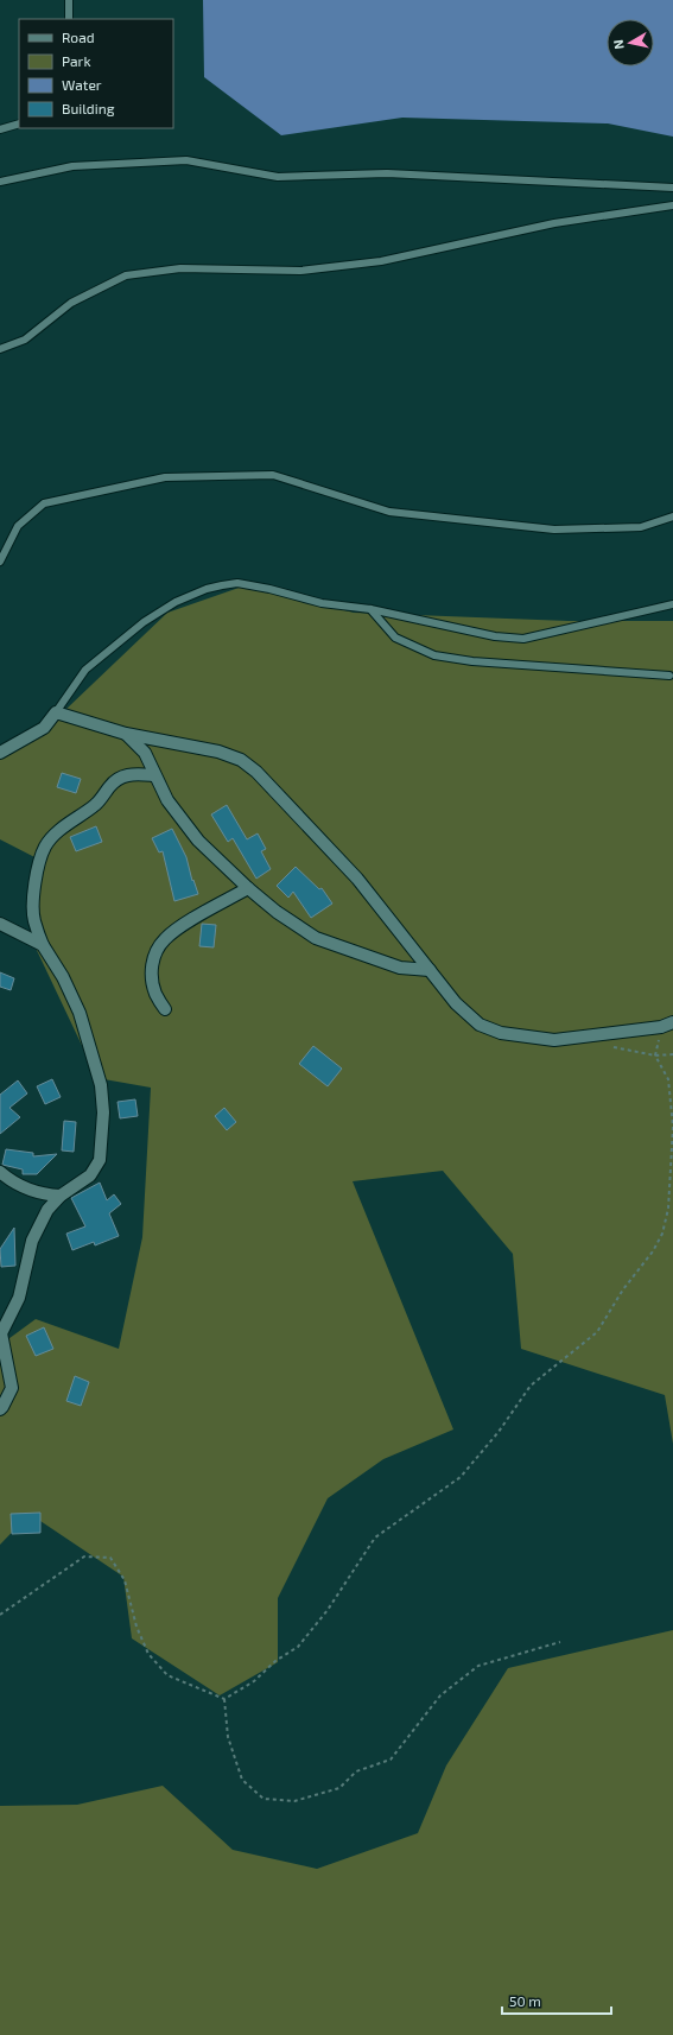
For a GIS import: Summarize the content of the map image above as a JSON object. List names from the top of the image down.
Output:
{
  "legend": [
    "Road",
    "Park",
    "Water",
    "Building"
  ],
  "scale_bar": "50 m",
  "north": "left"
}
